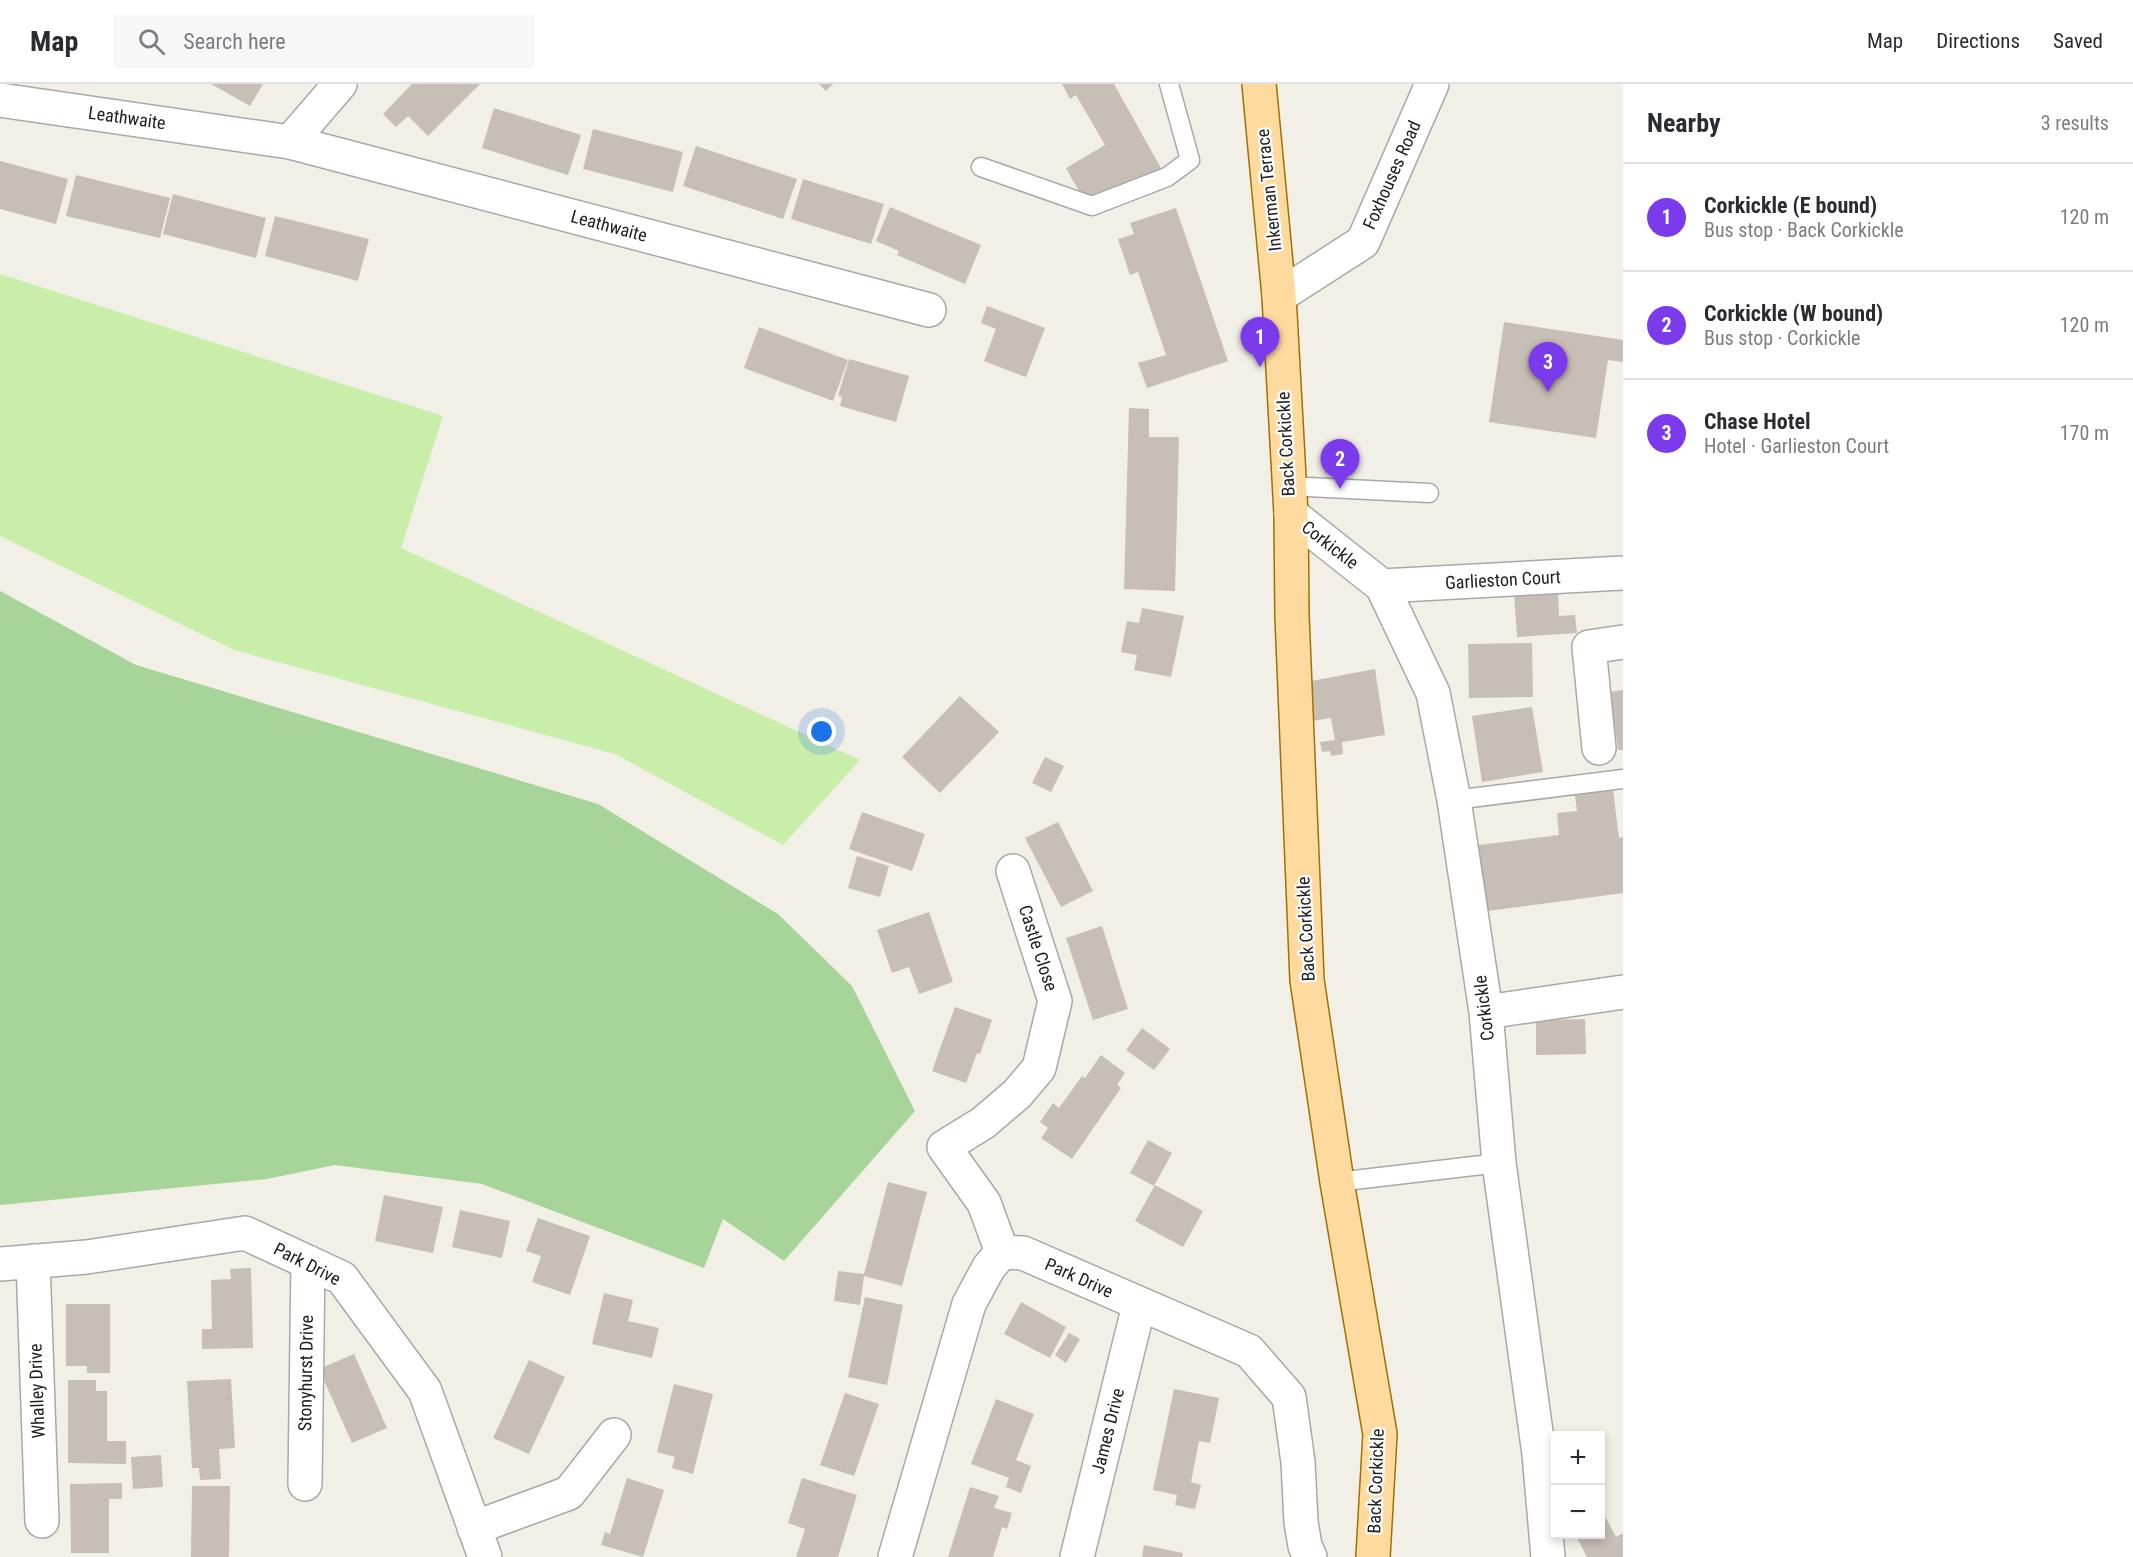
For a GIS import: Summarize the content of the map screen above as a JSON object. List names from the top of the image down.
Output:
{
  "streets": {
    "main road": ["Inkerman Terrace", "Back Corkickle"],
    "street": [
      "Leathwaite",
      "Foxhouses Road",
      "Corkickle",
      "Garlieston Court",
      "Castle Close",
      "Park Drive",
      "Stonyhurst Drive",
      "Whalley Drive",
      "James Drive"
    ]
  },
  "crossings": [
    ["Foxhouses Road", "Inkerman Terrace"],
    ["Foxhouses Road", "Back Corkickle"],
    ["Inkerman Terrace", "Back Corkickle"],
    ["Back Corkickle", "Corkickle"],
    ["Corkickle", "Garlieston Court"],
    ["Castle Close", "Park Drive"],
    ["Park Drive", "Stonyhurst Drive"],
    ["Park Drive", "Whalley Drive"],
    ["Park Drive", "James Drive"]
  ],
  "page": {
    "header": "Map",
    "search": "Search here",
    "nav": ["Map", "Directions", "Saved"],
    "heading": ["Nearby", "3 results"],
    "list": [
      {
        "mark": "1",
        "name": "Corkickle (E bound)",
        "note": "Bus stop · Back Corkickle",
        "value": "120 m"
      },
      {
        "mark": "2",
        "name": "Corkickle (W bound)",
        "note": "Bus stop · Corkickle",
        "value": "120 m"
      },
      {
        "mark": "3",
        "name": "Chase Hotel",
        "note": "Hotel · Garlieston Court",
        "value": "170 m"
      }
    ],
    "pins": ["1", "3", "2"],
    "map_buttons": ["+", "−"]
  }
}
